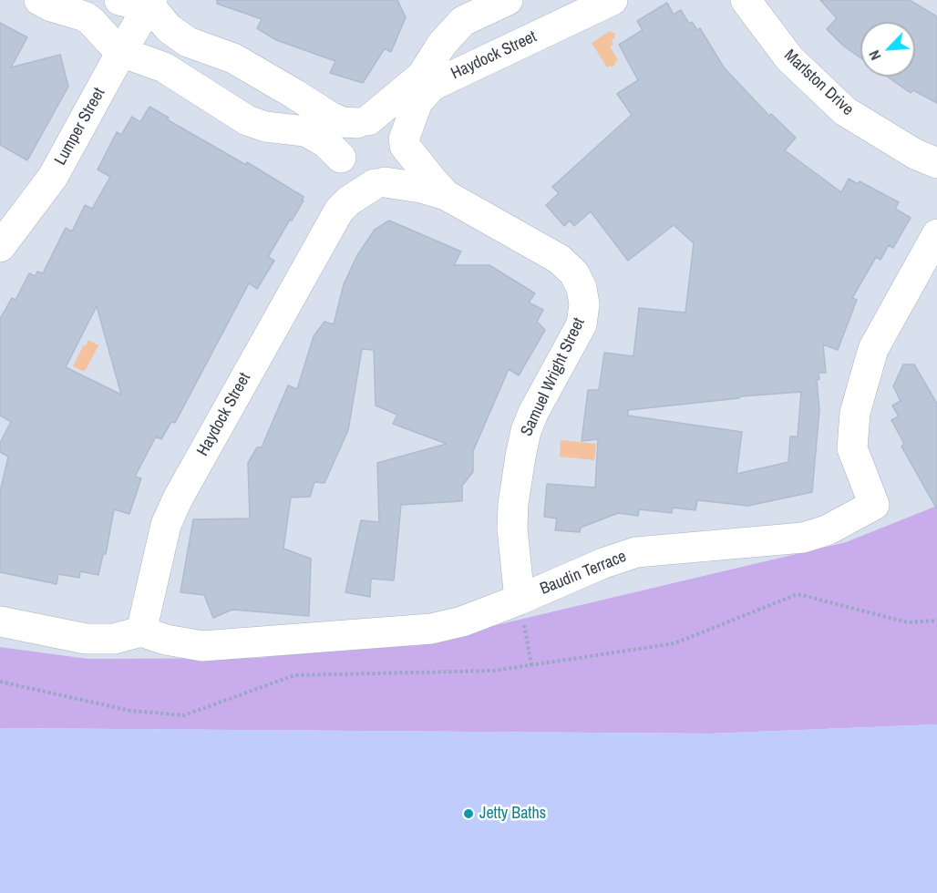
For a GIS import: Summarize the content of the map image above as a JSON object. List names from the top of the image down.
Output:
{
  "streets": {
    "street": [
      "Haydock Street",
      "Marlston Drive",
      "Lumper Street",
      "Samuel Wright Street",
      "Baudin Terrace"
    ]
  },
  "crossings": [
    ["Haydock Street", "Samuel Wright Street"],
    ["Haydock Street", "Baudin Terrace"],
    ["Samuel Wright Street", "Baudin Terrace"]
  ],
  "places": ["Jetty Baths"],
  "north": "bottom left"
}
